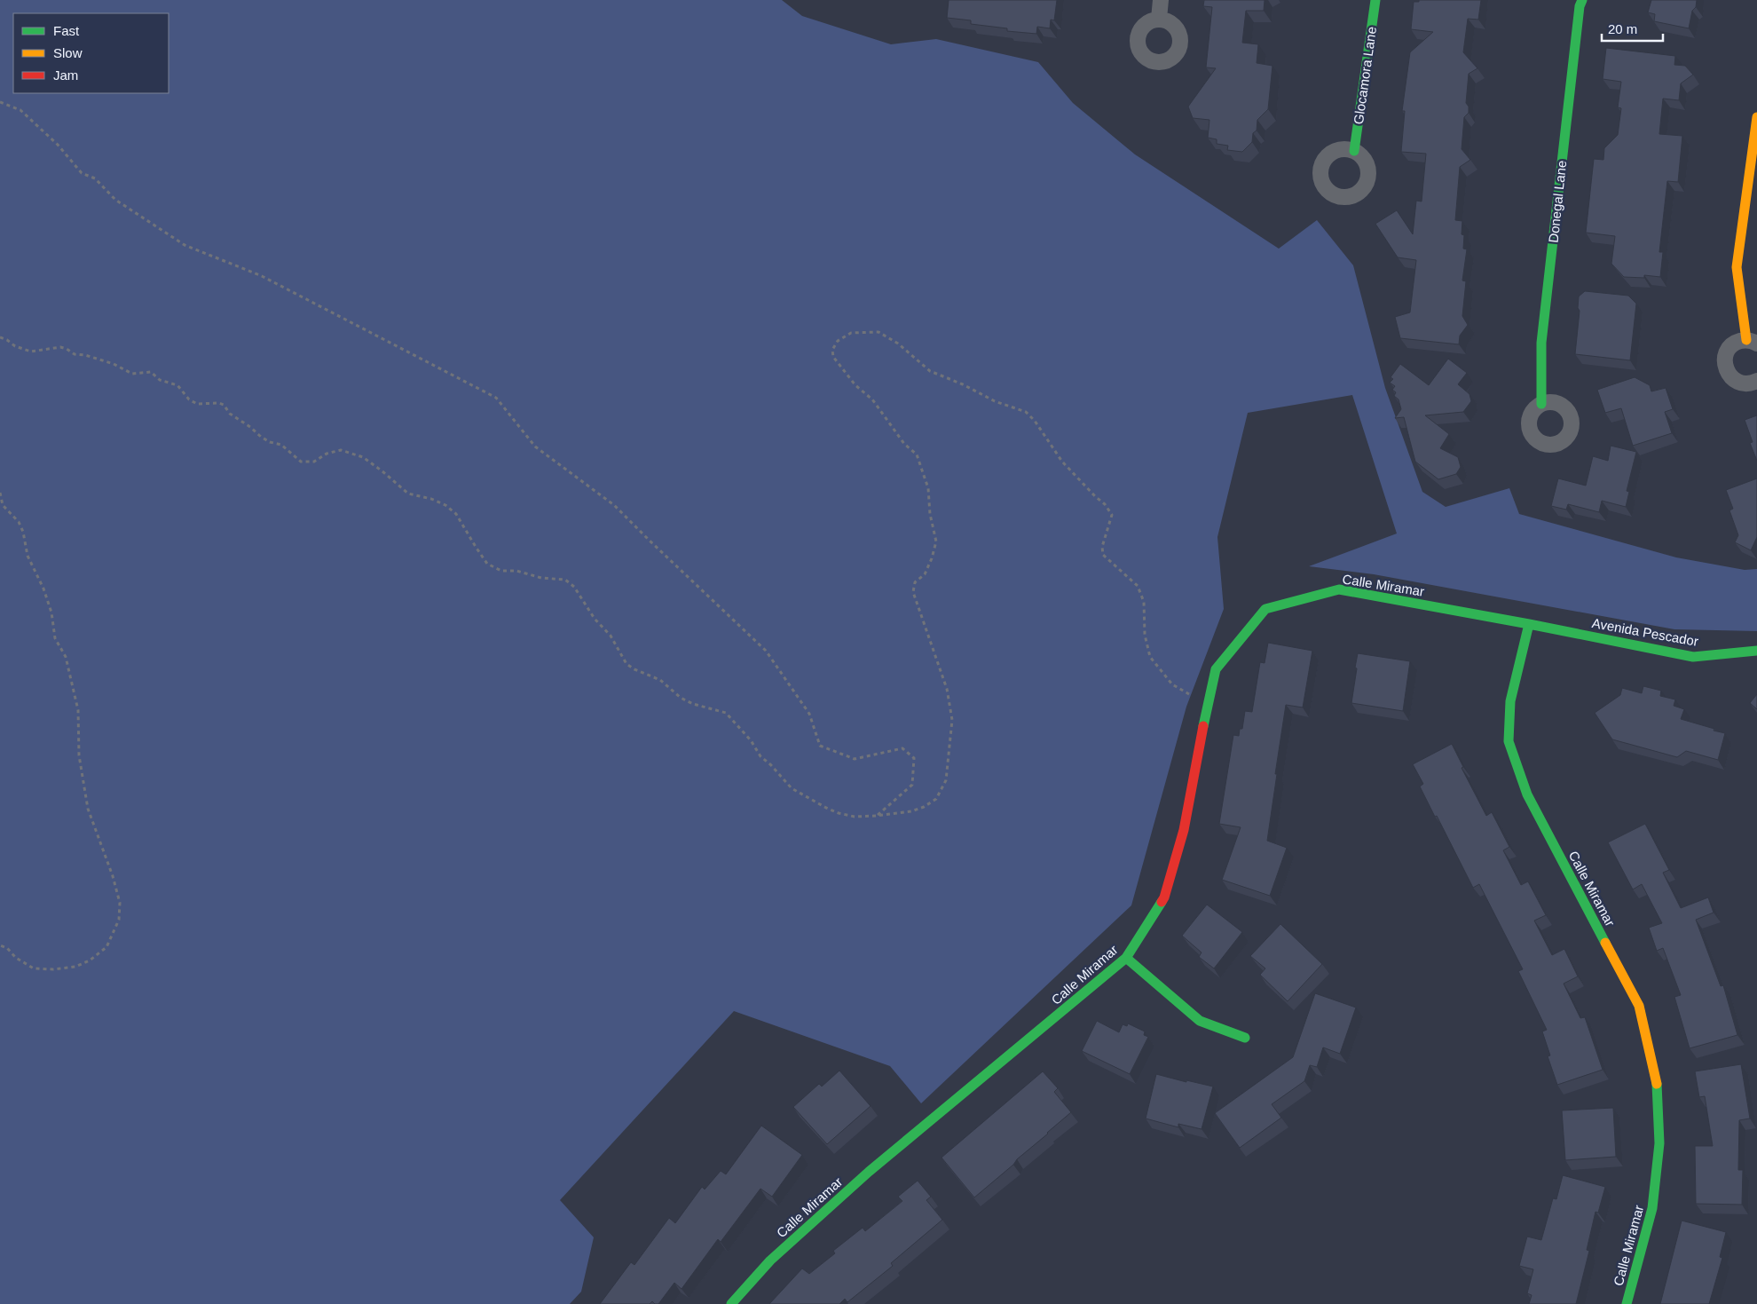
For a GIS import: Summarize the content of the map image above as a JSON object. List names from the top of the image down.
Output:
{
  "streets": {
    "street": [
      "Glocamora Lane",
      "Donegal Lane",
      "Calle Miramar",
      "Avenida Pescador"
    ]
  },
  "crossings": [
    ["Calle Miramar", "Avenida Pescador"]
  ],
  "legend": ["Fast", "Slow", "Jam"],
  "scale_bar": "20 m"
}
